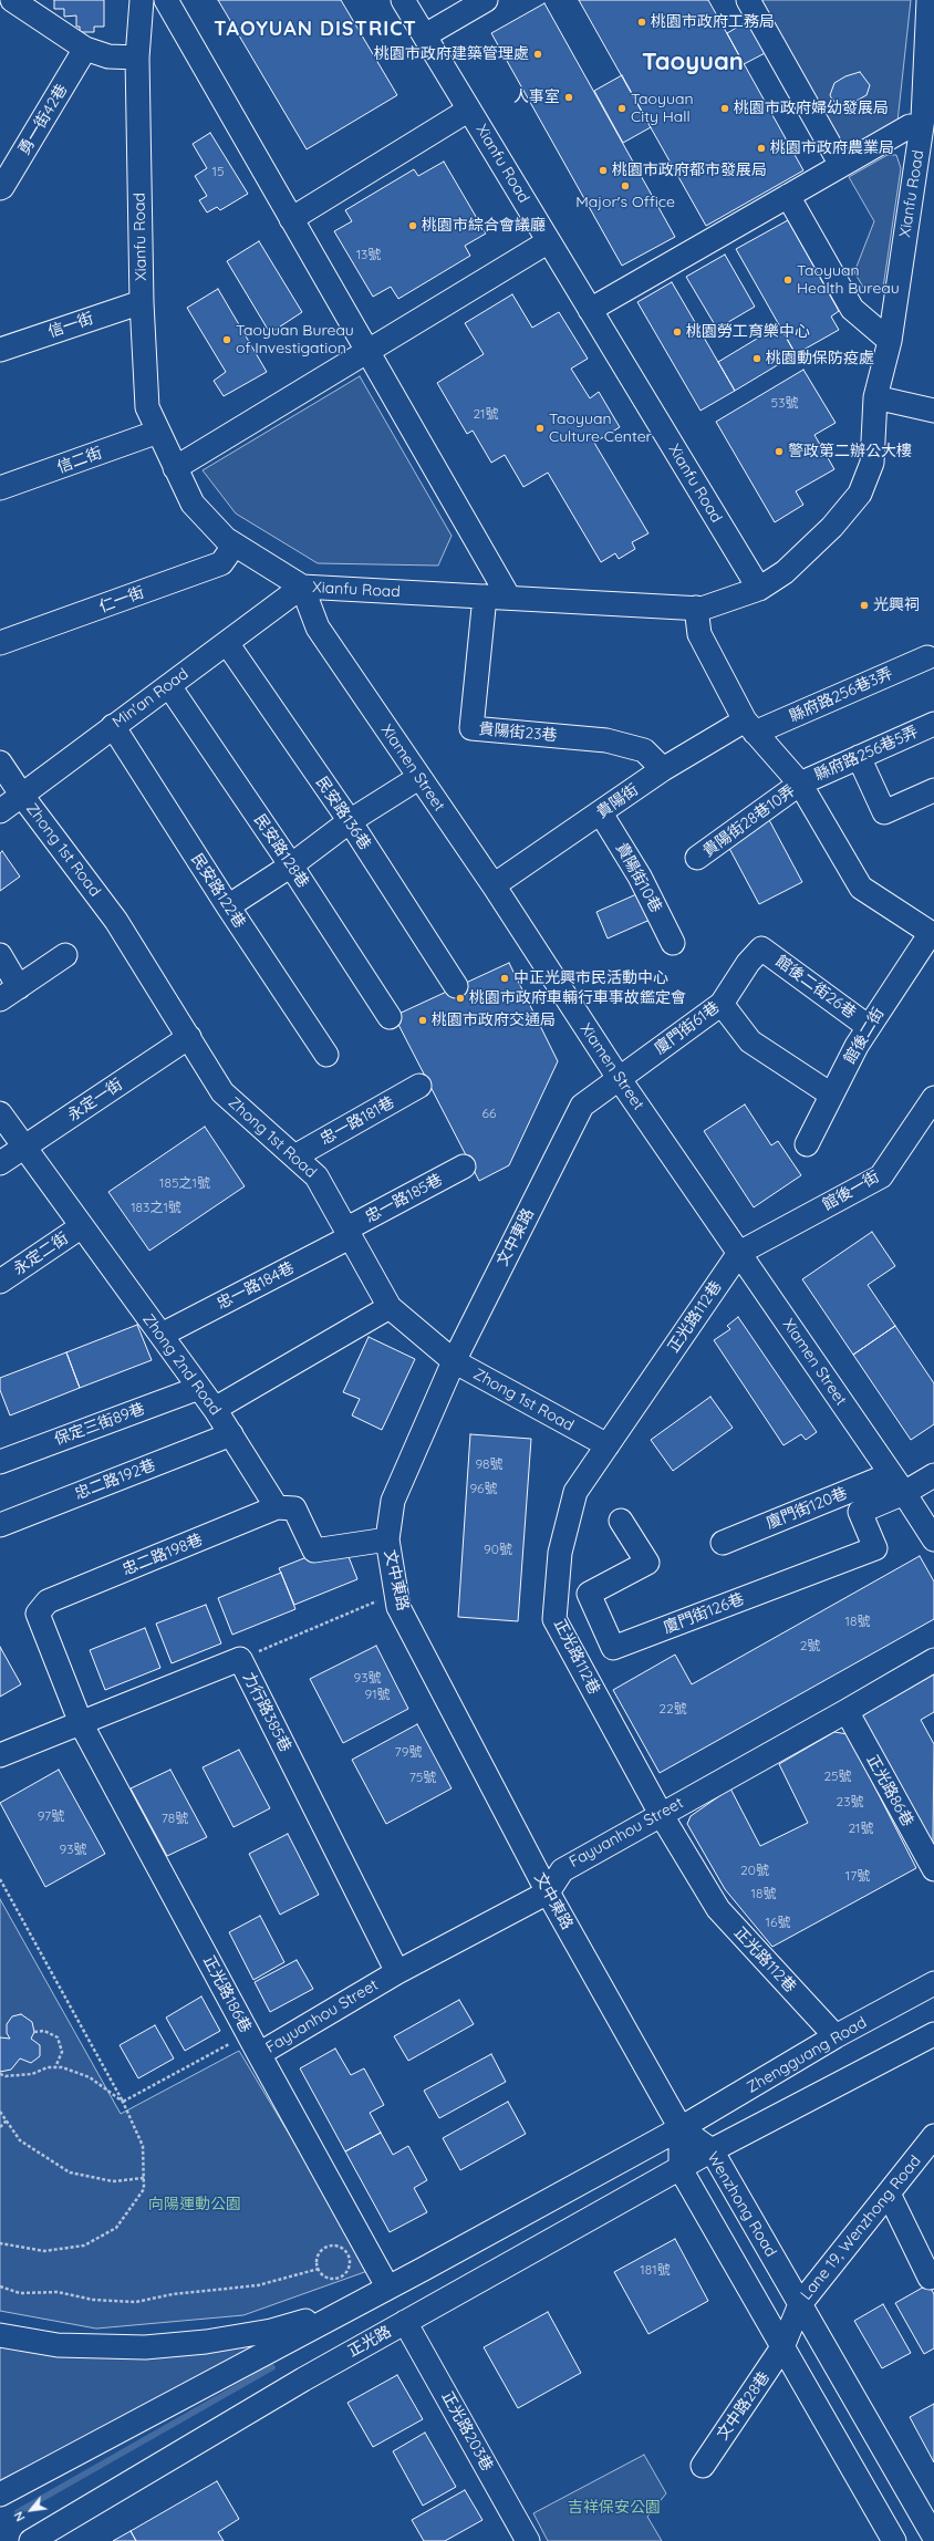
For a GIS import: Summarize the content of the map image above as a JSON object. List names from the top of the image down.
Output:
{
  "streets": {
    "street": [
      "勇一街42巷",
      "Xianfu Road",
      "信一街",
      "信二街",
      "仁一街",
      "縣府路256巷3弄",
      "Min'an Road",
      "貴陽街23巷",
      "縣府路256巷5弄",
      "Xiamen Street",
      "貴陽街",
      "民安路136巷",
      "貴陽街28巷10弄",
      "Zhong 1st Road",
      "民安路128巷",
      "貴陽街10巷",
      "民安路122巷",
      "館後二街26巷",
      "廈門街61巷",
      "館後二街",
      "永定一街",
      "忠一路181巷",
      "館後一街",
      "忠一路185巷",
      "文中東路",
      "永定二街",
      "忠一路184巷",
      "正光路112巷",
      "Zhong 2nd Road",
      "保定三街89巷",
      "忠二路192巷",
      "廈門街120巷",
      "忠二路198巷",
      "廈門街126巷",
      "力行路385巷",
      "正光路86巷",
      "Fayuanhou Street",
      "正光路186巷",
      "Zhengguang Road",
      "Wenzhong Road",
      "Lane 19, Wenzhong Road",
      "正光路",
      "文中路28巷",
      "正光路203巷"
    ]
  },
  "crossings": [
    ["Xianfu Road", "信一街"],
    ["Xianfu Road", "信二街"],
    ["Xianfu Road", "仁一街"],
    ["Xianfu Road", "Min'an Road"],
    ["Xianfu Road", "貴陽街23巷"],
    ["Xianfu Road", "Xiamen Street"],
    ["縣府路256巷3弄", "貴陽街"],
    ["Min'an Road", "Xiamen Street"],
    ["Min'an Road", "民安路136巷"],
    ["Min'an Road", "Zhong 1st Road"],
    ["Min'an Road", "民安路128巷"],
    ["Min'an Road", "民安路122巷"],
    ["貴陽街23巷", "貴陽街"],
    ["縣府路256巷5弄", "貴陽街28巷10弄"],
    ["Xiamen Street", "貴陽街"],
    ["Xiamen Street", "廈門街61巷"],
    ["Xiamen Street", "館後一街"],
    ["Xiamen Street", "文中東路"],
    ["Xiamen Street", "正光路112巷"],
    ["Xiamen Street", "廈門街120巷"],
    ["Xiamen Street", "廈門街126巷"],
    ["貴陽街", "貴陽街10巷"],
    ["Zhong 1st Road", "永定一街"],
    ["Zhong 1st Road", "忠一路181巷"],
    ["Zhong 1st Road", "忠一路185巷"],
    ["Zhong 1st Road", "文中東路"],
    ["Zhong 1st Road", "忠一路184巷"],
    ["Zhong 1st Road", "正光路112巷"],
    ["館後二街26巷", "廈門街61巷"],
    ["館後二街26巷", "館後二街"],
    ["廈門街61巷", "文中東路"],
    ["永定一街", "Zhong 2nd Road"],
    ["館後一街", "正光路112巷"],
    ["忠一路185巷", "忠一路184巷"],
    ["文中東路", "Fayuanhou Street"],
    ["文中東路", "Zhengguang Road"],
    ["文中東路", "Wenzhong Road"],
    ["永定二街", "Zhong 2nd Road"],
    ["忠一路184巷", "Zhong 2nd Road"],
    ["正光路112巷", "Fayuanhou Street"],
    ["正光路112巷", "Zhengguang Road"],
    ["Zhong 2nd Road", "保定三街89巷"],
    ["Zhong 2nd Road", "忠二路192巷"],
    ["Zhong 2nd Road", "忠二路198巷"],
    ["忠二路198巷", "正光路186巷"],
    ["力行路385巷", "Fayuanhou Street"],
    ["力行路385巷", "正光路186巷"],
    ["正光路86巷", "Fayuanhou Street"],
    ["Fayuanhou Street", "正光路186巷"],
    ["Zhengguang Road", "Wenzhong Road"],
    ["Wenzhong Road", "Lane 19, Wenzhong Road"],
    ["Wenzhong Road", "正光路"],
    ["Wenzhong Road", "文中路28巷"],
    ["Lane 19, Wenzhong Road", "文中路28巷"],
    ["正光路", "正光路203巷"]
  ],
  "districts": ["TAOYUAN DISTRICT", "Taoyuan"],
  "parks": ["向陽運動公園", "吉祥保安公園"],
  "places": [
    "桃園市政府工務局",
    "桃園市政府建築管理處",
    "人事室",
    "Taoyuan City Hall",
    "桃園市政府婦幼發展局",
    "桃園市政府農業局",
    "桃園市政府都市發展局",
    "Major's Office",
    "桃園市綜合會議廳",
    "Taoyuan Health Bureau",
    "桃園勞工育樂中心",
    "Taoyuan Bureau of Investigation",
    "桃園動保防疫處",
    "Taoyuan Culture Center",
    "警政第二辦公大樓",
    "光興祠",
    "中正光興市民活動中心",
    "桃園市政府車輛行車事故鑑定會",
    "桃園市政府交通局"
  ],
  "house_numbers": [
    "15",
    "13號",
    "53號",
    "21號",
    "66",
    "185之1號",
    "183之1號",
    "98號",
    "96號",
    "90號",
    "18號",
    "2號",
    "93號",
    "91號",
    "22號",
    "79號",
    "25號",
    "75號",
    "23號",
    "97號",
    "78號",
    "21號",
    "93號",
    "20號",
    "17號",
    "18號",
    "16號",
    "181號"
  ],
  "north": "bottom left"
}
